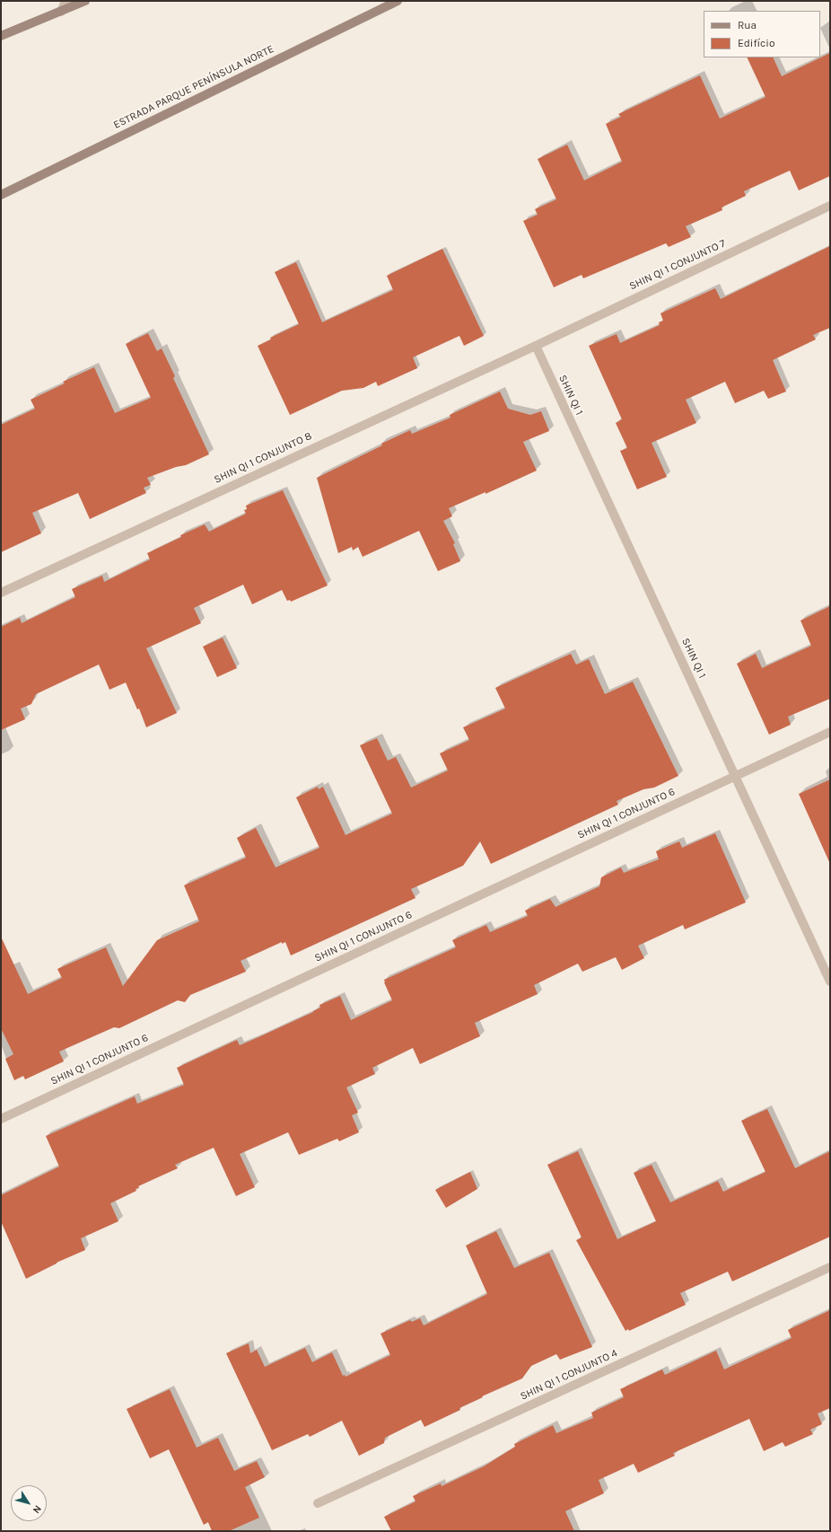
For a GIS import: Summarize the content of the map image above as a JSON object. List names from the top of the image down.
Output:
{
  "streets": {
    "main road": ["ESTRADA PARQUE PENÍNSULA NORTE"],
    "street": [
      "SHIN QI 1 CONJUNTO 7",
      "SHIN QI 1",
      "SHIN QI 1 CONJUNTO 8",
      "SHIN QI 1 CONJUNTO 6",
      "SHIN QI 1 CONJUNTO 4"
    ]
  },
  "crossings": [
    ["SHIN QI 1 CONJUNTO 7", "SHIN QI 1"],
    ["SHIN QI 1 CONJUNTO 7", "SHIN QI 1 CONJUNTO 8"],
    ["SHIN QI 1", "SHIN QI 1 CONJUNTO 8"],
    ["SHIN QI 1", "SHIN QI 1 CONJUNTO 6"]
  ],
  "legend": ["Rua", "Edifício"],
  "north": "bottom right"
}
